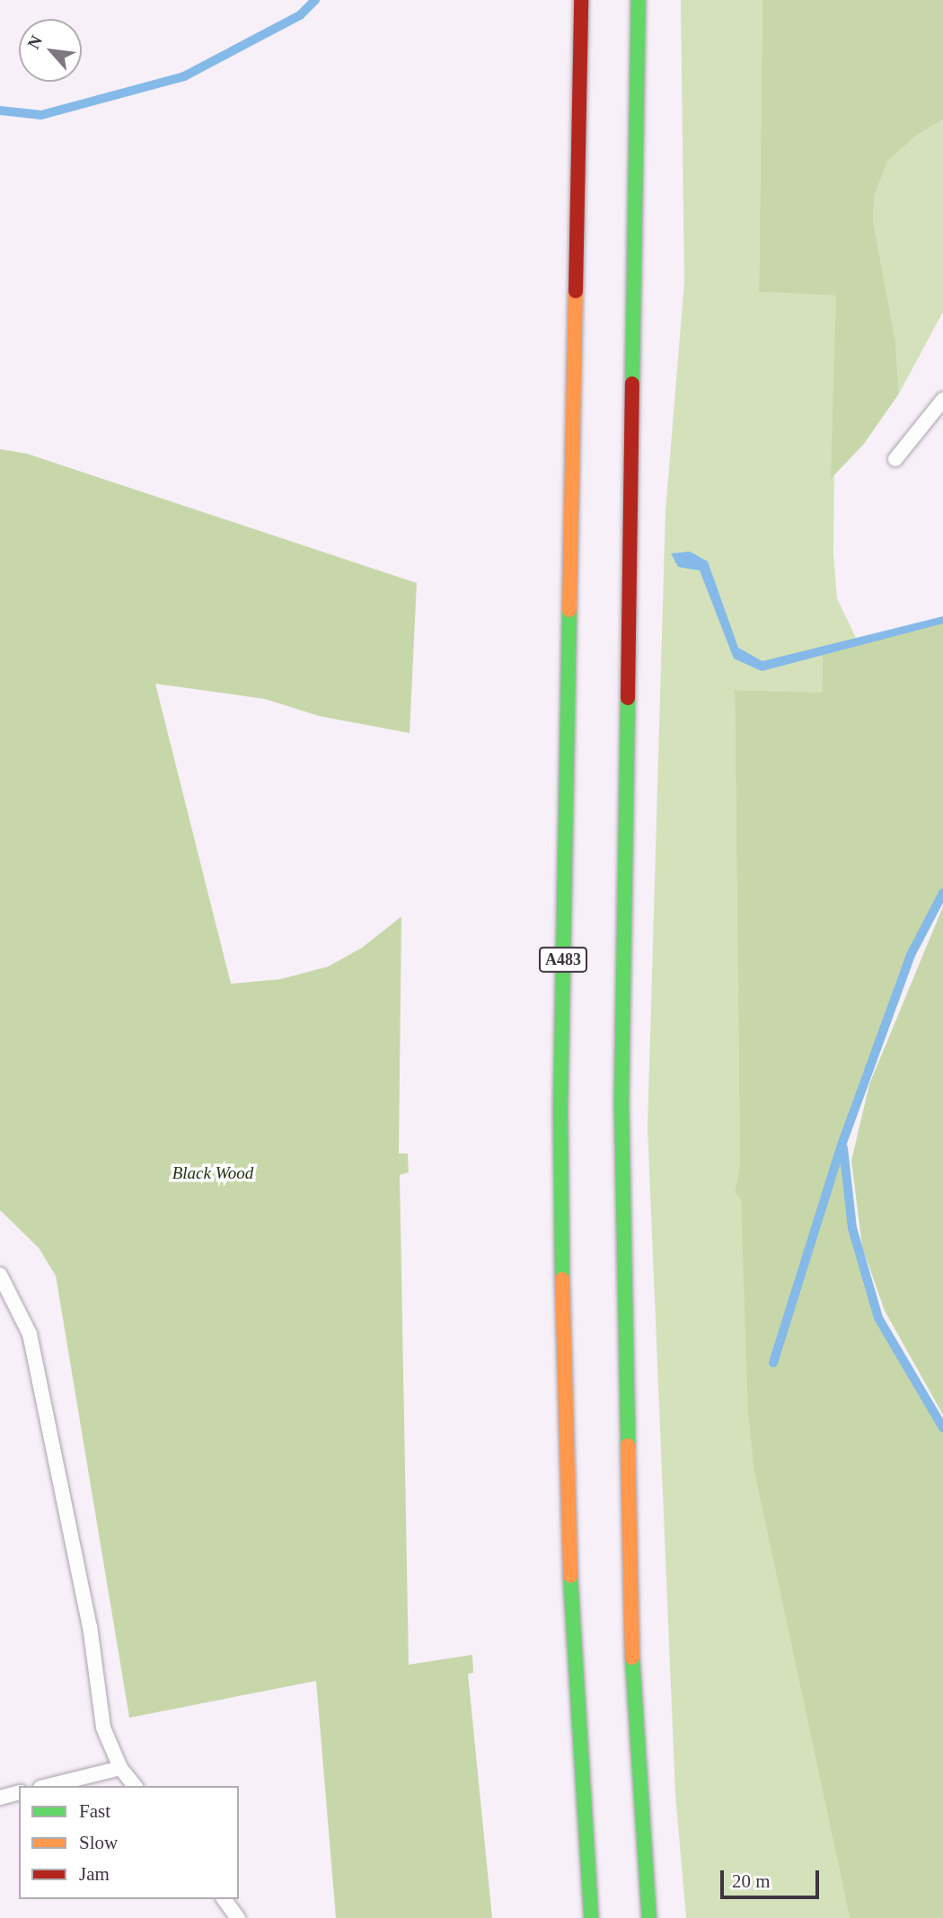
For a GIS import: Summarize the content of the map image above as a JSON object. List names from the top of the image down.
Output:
{
  "streets": {
    "highway": ["A483"]
  },
  "parks": ["Black Wood"],
  "legend": ["Fast", "Slow", "Jam"],
  "scale_bar": "20 m",
  "north": "top left"
}
